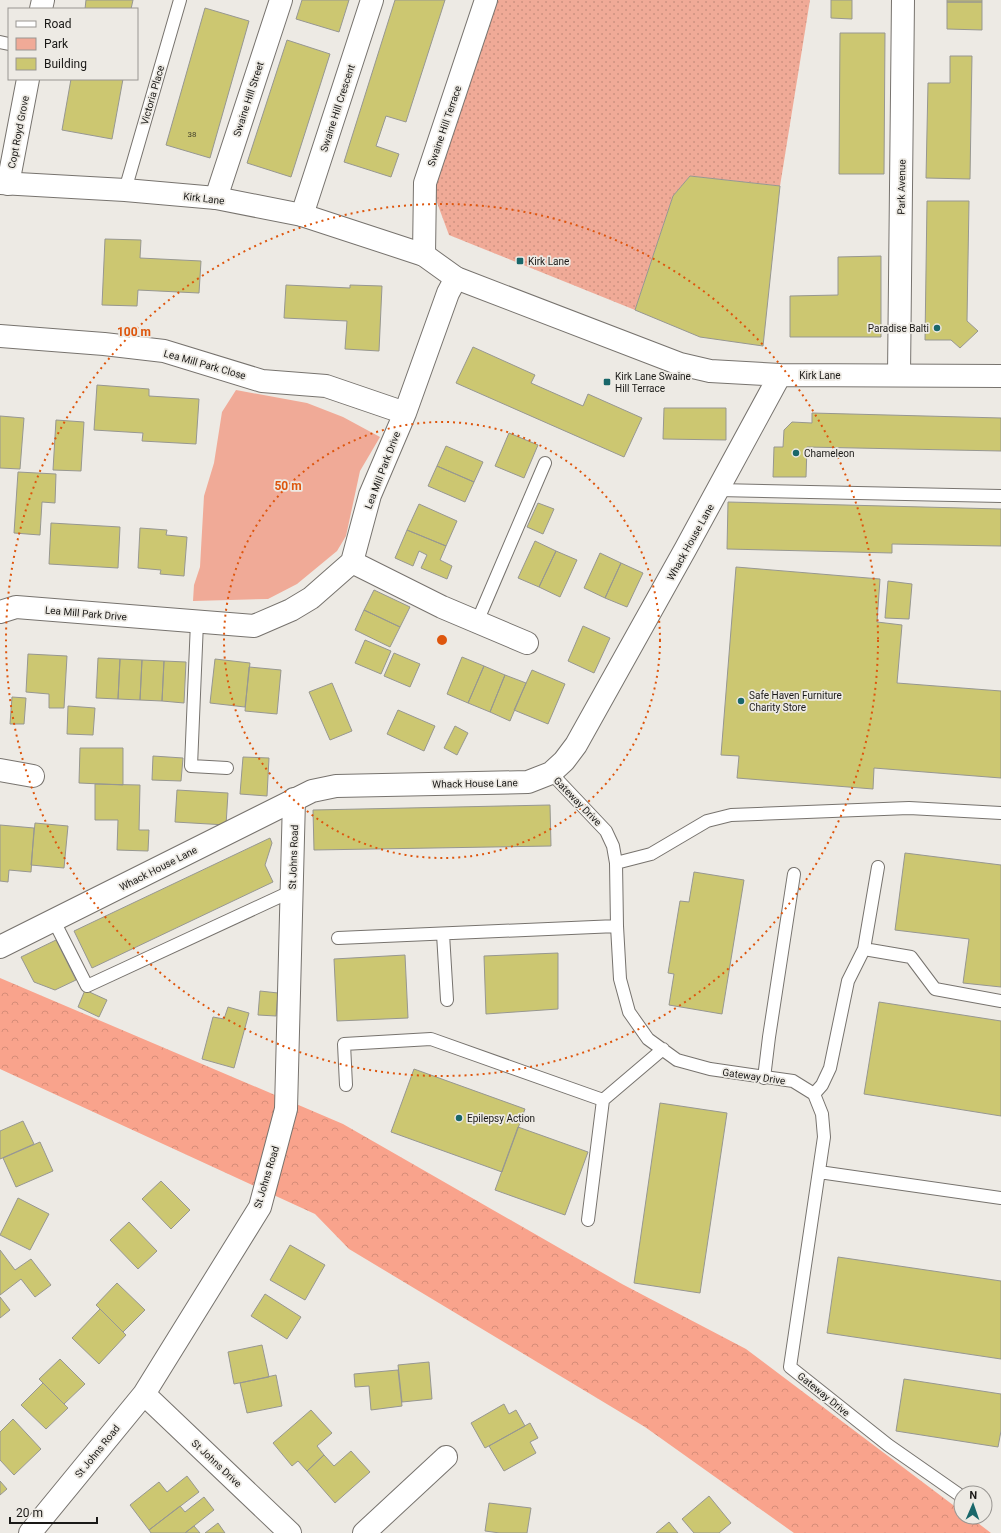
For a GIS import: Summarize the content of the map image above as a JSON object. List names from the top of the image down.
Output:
{
  "streets": {
    "street": [
      "Swaine Hill Street",
      "Swaine Hill Crescent",
      "Swaine Hill Terrace",
      "Copt Royd Grove",
      "Park Avenue",
      "Kirk Lane",
      "Lea Mill Park Close",
      "Lea Mill Park Drive",
      "Whack House Lane",
      "St Johns Road",
      "St Johns Drive"
    ],
    "lane": ["Victoria Place", "Gateway Drive"]
  },
  "crossings": [
    ["Victoria Place", "Kirk Lane"],
    ["Swaine Hill Street", "Kirk Lane"],
    ["Swaine Hill Crescent", "Kirk Lane"],
    ["Swaine Hill Terrace", "Kirk Lane"],
    ["Copt Royd Grove", "Kirk Lane"],
    ["Park Avenue", "Kirk Lane"],
    ["Kirk Lane", "Lea Mill Park Drive"],
    ["Kirk Lane", "Whack House Lane"],
    ["Lea Mill Park Close", "Lea Mill Park Drive"],
    ["Whack House Lane", "Gateway Drive"],
    ["Whack House Lane", "St Johns Road"],
    ["St Johns Road", "St Johns Drive"]
  ],
  "places": {
    "transit": ["Kirk Lane", "Kirk Lane Swaine Hill Terrace"],
    "other": [
      "Paradise Balti",
      "Chameleon",
      "Safe Haven Furniture Charity Store",
      "Epilepsy Action"
    ]
  },
  "house_numbers": ["38"],
  "legend": ["Road", "Park", "Building"],
  "scale_bar": "20 m",
  "north": "top",
  "rings": ["100 m", "50 m"]
}
